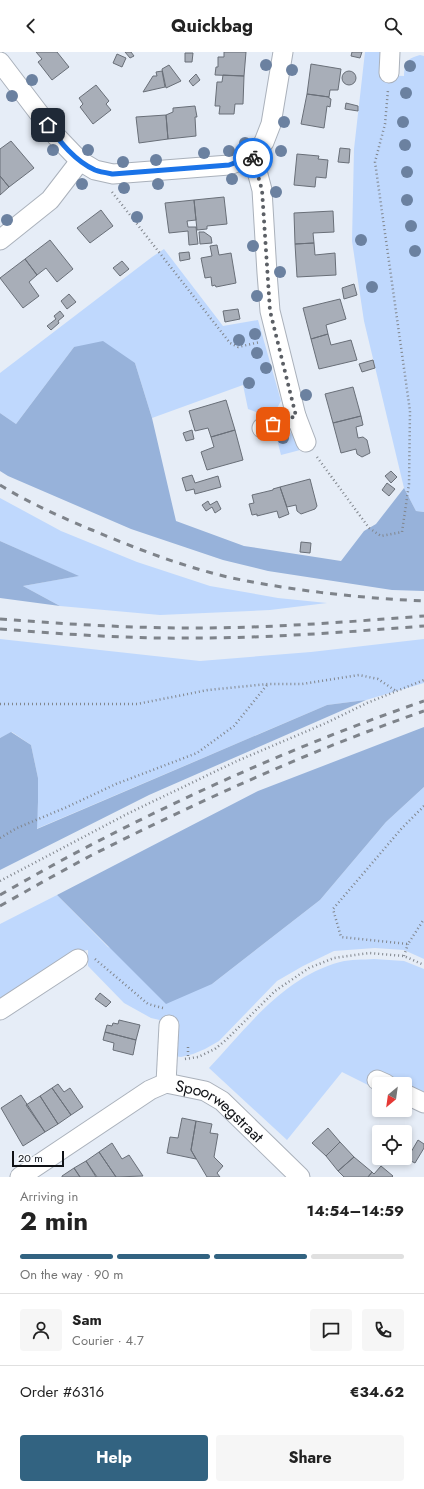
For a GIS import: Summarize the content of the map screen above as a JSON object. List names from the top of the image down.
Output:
{
  "streets": {
    "street": ["Spoorwegstraat"]
  },
  "scale_bar": "20 m",
  "north": "bottom left",
  "page": {
    "header": "Quickbag",
    "scale": "20 m",
    "heading": ["2 min", "Arriving in", "14:54–14:59"],
    "panel": [
      "Sam",
      "Courier · 4.7",
      "Order #6316",
      "€34.62"
    ],
    "bar": "On the way · 90 m",
    "buttons": ["Help", "Share"]
  }
}
